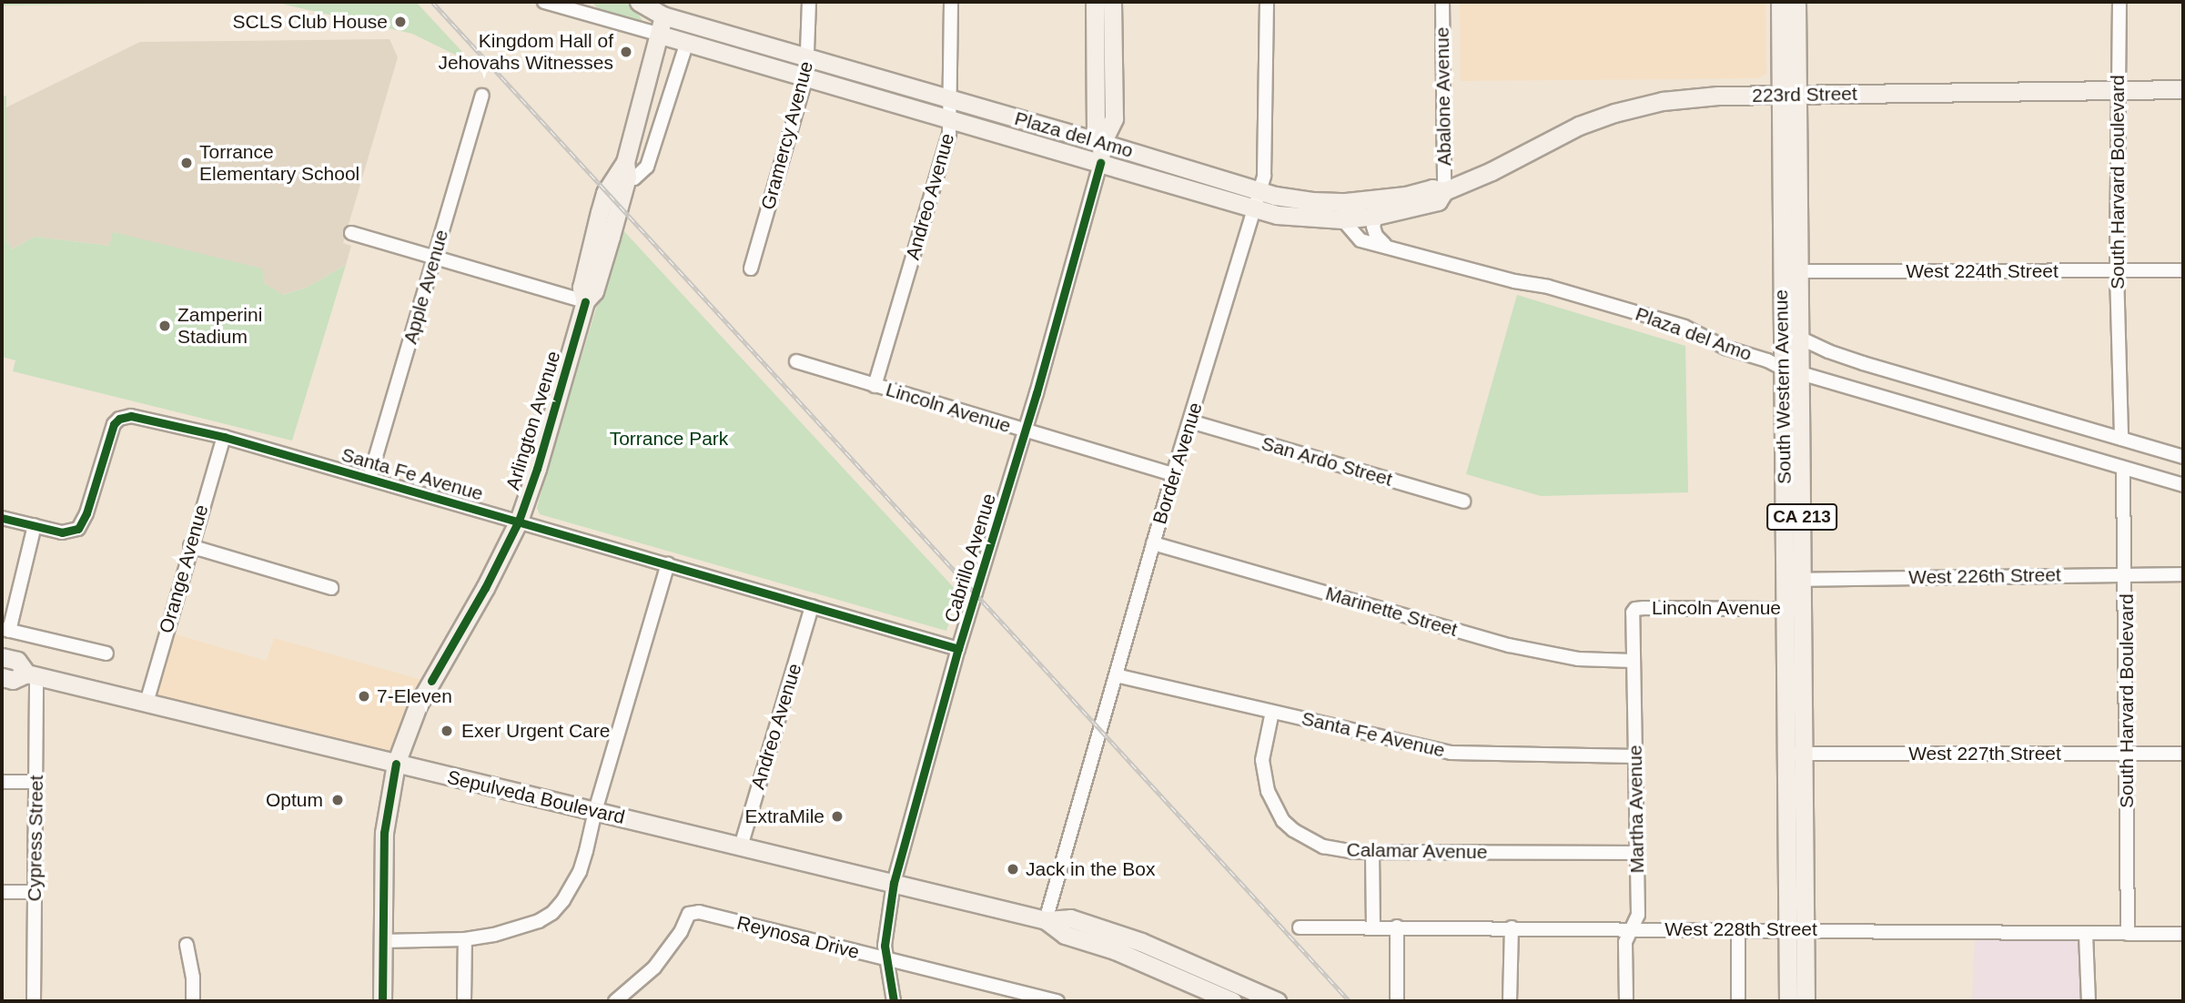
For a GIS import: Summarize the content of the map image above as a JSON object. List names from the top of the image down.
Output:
{
  "streets": {
    "main road": [
      "223rd Street",
      "Plaza del Amo",
      "South Western Avenue",
      "Arlington Avenue",
      "CA 213",
      "Cabrillo Avenue",
      "Sepulveda Boulevard"
    ],
    "street": [
      "Abalone Avenue",
      "Gramercy Avenue",
      "South Harvard Boulevard",
      "Andreo Avenue",
      "West 224th Street",
      "Apple Avenue",
      "Lincoln Avenue",
      "San Ardo Street",
      "Border Avenue",
      "Santa Fe Avenue",
      "Orange Avenue",
      "West 226th Street",
      "Marinette Street",
      "West 227th Street",
      "Martha Avenue",
      "Cypress Street",
      "Calamar Avenue",
      "West 228th Street",
      "Reynosa Drive"
    ]
  },
  "crossings": [
    ["223rd Street", "Abalone Avenue"],
    ["223rd Street", "Plaza del Amo"],
    ["223rd Street", "South Harvard Boulevard"],
    ["223rd Street", "South Western Avenue"],
    ["Abalone Avenue", "Plaza del Amo"],
    ["Plaza del Amo", "Gramercy Avenue"],
    ["Plaza del Amo", "South Harvard Boulevard"],
    ["Plaza del Amo", "Andreo Avenue"],
    ["Plaza del Amo", "South Western Avenue"],
    ["Plaza del Amo", "Arlington Avenue"],
    ["Plaza del Amo", "Border Avenue"],
    ["Plaza del Amo", "Cabrillo Avenue"],
    ["South Harvard Boulevard", "West 224th Street"],
    ["South Harvard Boulevard", "West 226th Street"],
    ["South Harvard Boulevard", "West 227th Street"],
    ["South Harvard Boulevard", "West 228th Street"],
    ["Andreo Avenue", "Lincoln Avenue"],
    ["Andreo Avenue", "Santa Fe Avenue"],
    ["Andreo Avenue", "Sepulveda Boulevard"],
    ["West 224th Street", "South Western Avenue"],
    ["Apple Avenue", "Santa Fe Avenue"],
    ["South Western Avenue", "Lincoln Avenue"],
    ["South Western Avenue", "West 226th Street"],
    ["South Western Avenue", "West 227th Street"],
    ["South Western Avenue", "West 228th Street"],
    ["Lincoln Avenue", "Border Avenue"],
    ["Lincoln Avenue", "Cabrillo Avenue"],
    ["Lincoln Avenue", "Martha Avenue"],
    ["Arlington Avenue", "Santa Fe Avenue"],
    ["Arlington Avenue", "Sepulveda Boulevard"],
    ["San Ardo Street", "Border Avenue"],
    ["Border Avenue", "Santa Fe Avenue"],
    ["Border Avenue", "Marinette Street"],
    ["Border Avenue", "Sepulveda Boulevard"],
    ["Santa Fe Avenue", "Cabrillo Avenue"],
    ["Santa Fe Avenue", "Orange Avenue"],
    ["Santa Fe Avenue", "Martha Avenue"],
    ["Santa Fe Avenue", "Calamar Avenue"],
    ["Cabrillo Avenue", "Sepulveda Boulevard"],
    ["Cabrillo Avenue", "Reynosa Drive"],
    ["Orange Avenue", "Sepulveda Boulevard"],
    ["Marinette Street", "Martha Avenue"],
    ["Sepulveda Boulevard", "Cypress Street"],
    ["Martha Avenue", "Calamar Avenue"],
    ["Martha Avenue", "West 228th Street"]
  ],
  "parks": ["Torrance Park"],
  "places": [
    "SCLS Club House",
    "Kingdom Hall of Jehovahs Witnesses",
    "Torrance Elementary School",
    "Zamperini Stadium",
    "7-Eleven",
    "Exer Urgent Care",
    "Optum",
    "ExtraMile",
    "Jack in the Box"
  ]
}
